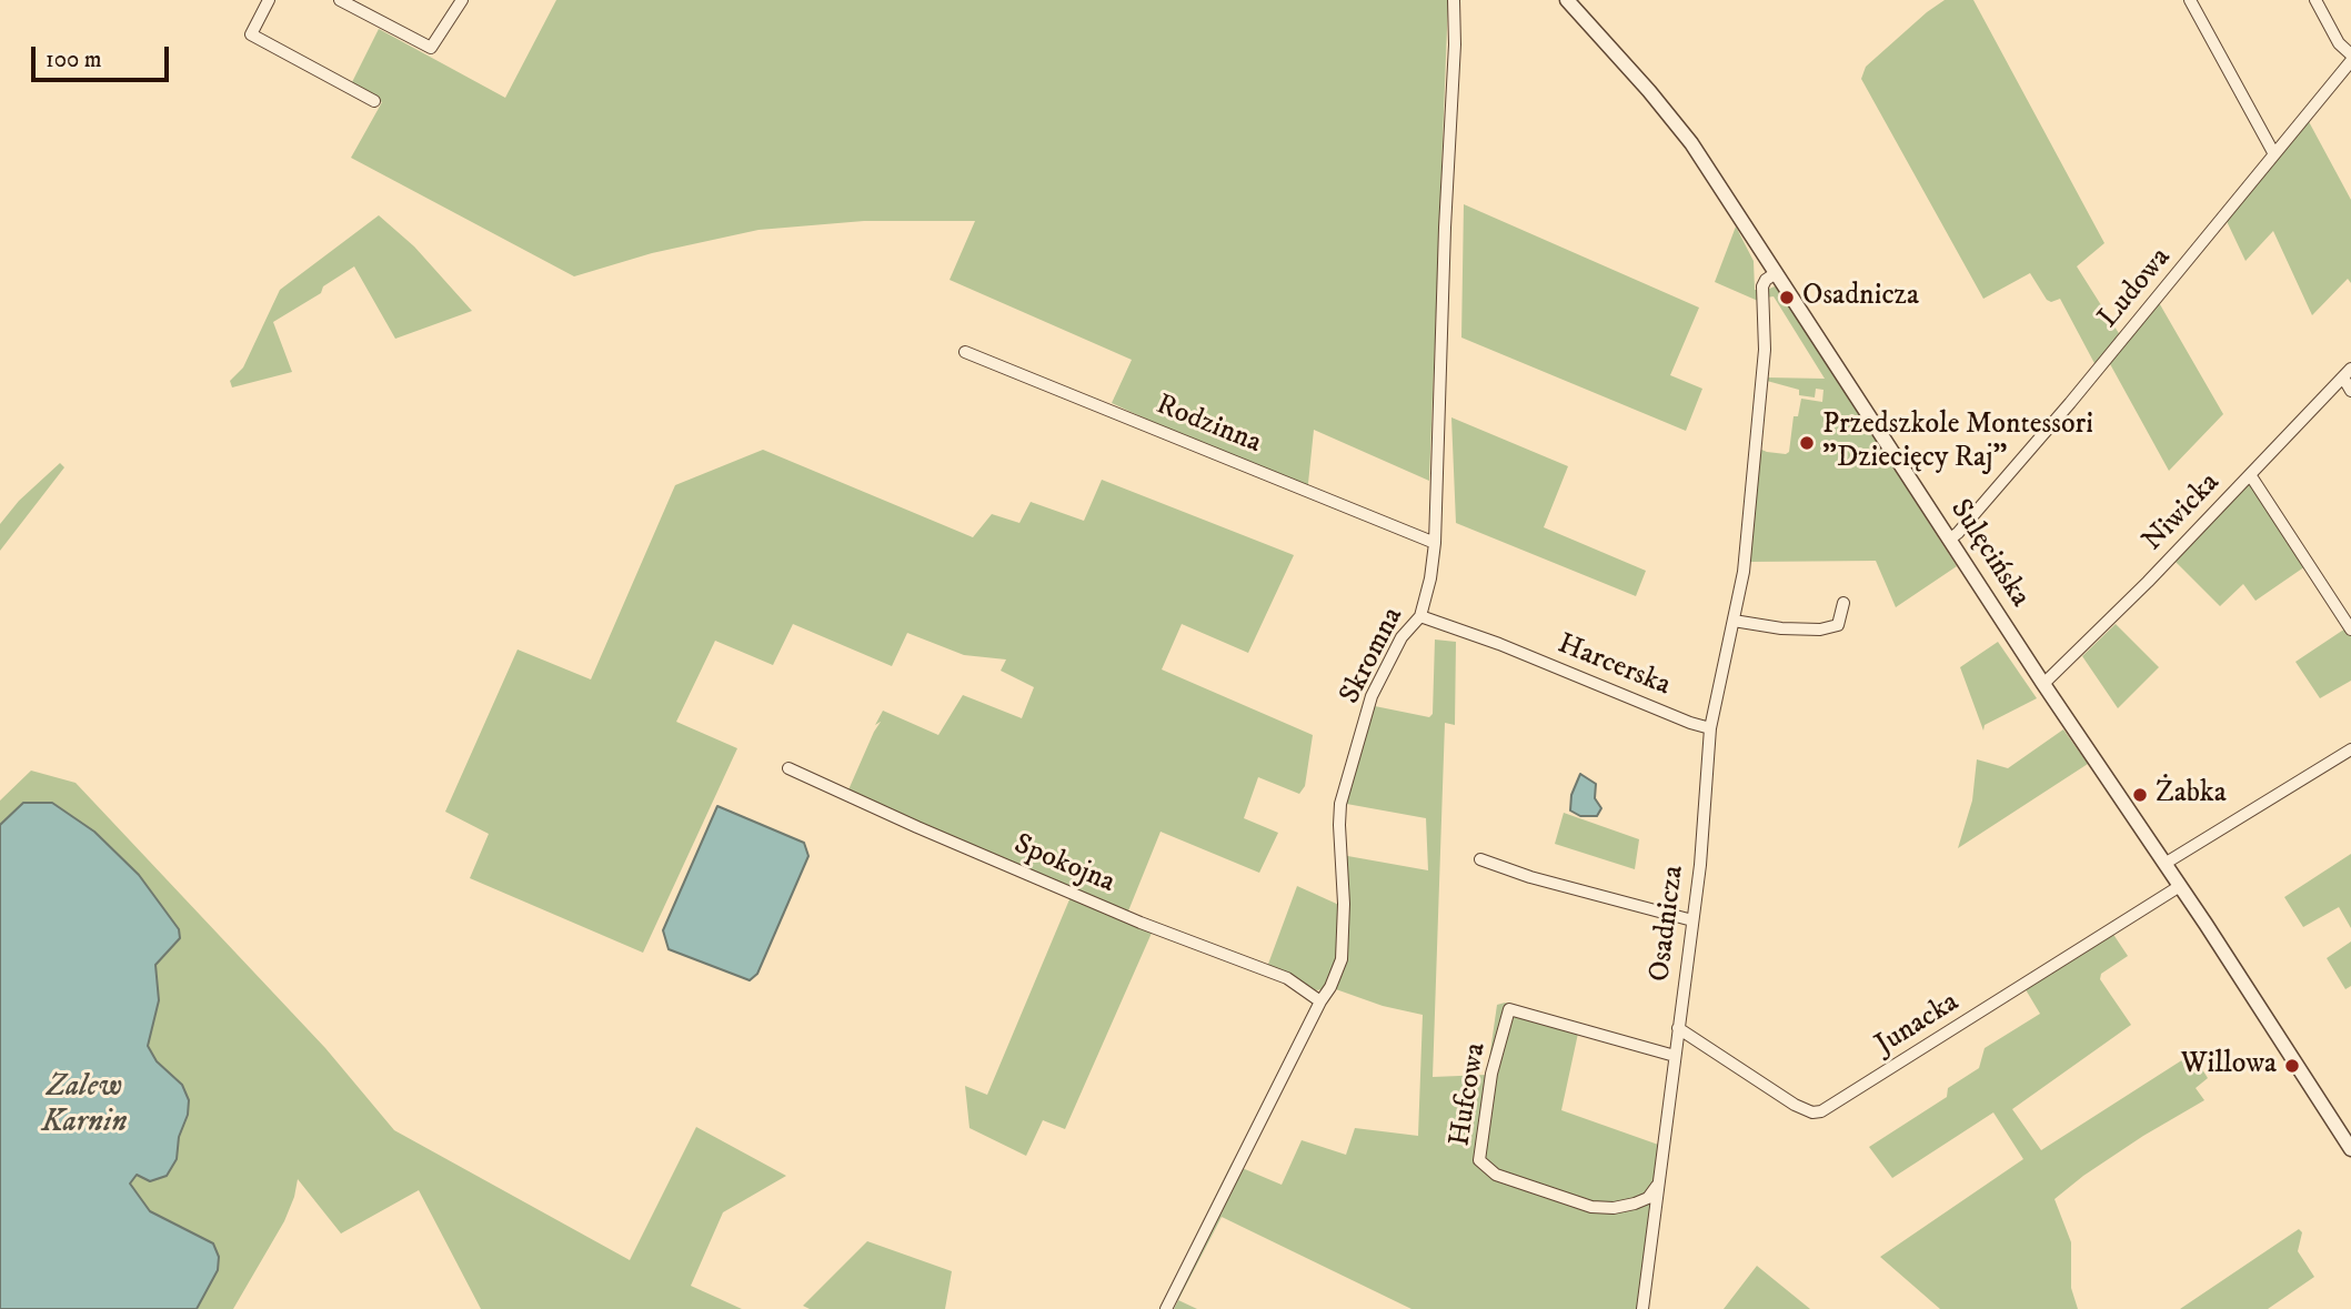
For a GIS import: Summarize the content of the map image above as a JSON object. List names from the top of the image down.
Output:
{
  "streets": {
    "street": [
      "Ludowa",
      "Rodzinna",
      "Niwicka",
      "Sulęcińska",
      "Skromna",
      "Harcerska",
      "Spokojna",
      "Osadnicza",
      "Junacka",
      "Hufcowa"
    ]
  },
  "crossings": [
    ["Ludowa", "Sulęcińska"],
    ["Rodzinna", "Skromna"],
    ["Niwicka", "Sulęcińska"],
    ["Sulęcińska", "Osadnicza"],
    ["Sulęcińska", "Junacka"],
    ["Skromna", "Harcerska"],
    ["Skromna", "Spokojna"],
    ["Harcerska", "Osadnicza"],
    ["Osadnicza", "Junacka"],
    ["Osadnicza", "Hufcowa"]
  ],
  "water": ["Zalew Karnin"],
  "places": [
    "Osadnicza",
    "Przedszkole Montessori \"Dziecięcy Raj\"",
    "Żabka",
    "Willowa"
  ],
  "scale_bar": "100 m"
}
